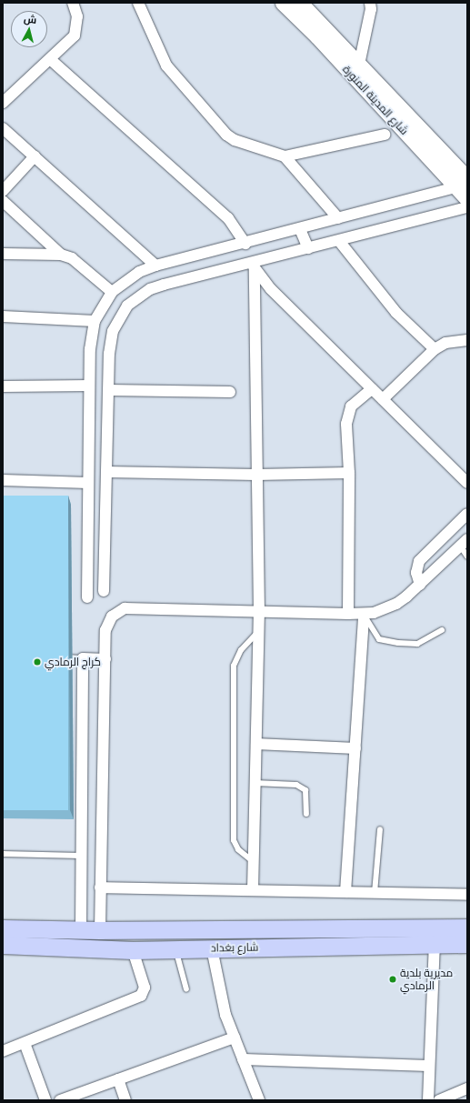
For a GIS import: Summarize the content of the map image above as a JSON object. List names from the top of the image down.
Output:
{
  "streets": {
    "main road": ["شارع المدينة المنورة", "شارع بغداد"]
  },
  "places": ["كراج الرمادي", "مديرية بلدية الرمادي"],
  "north": "top"
}
